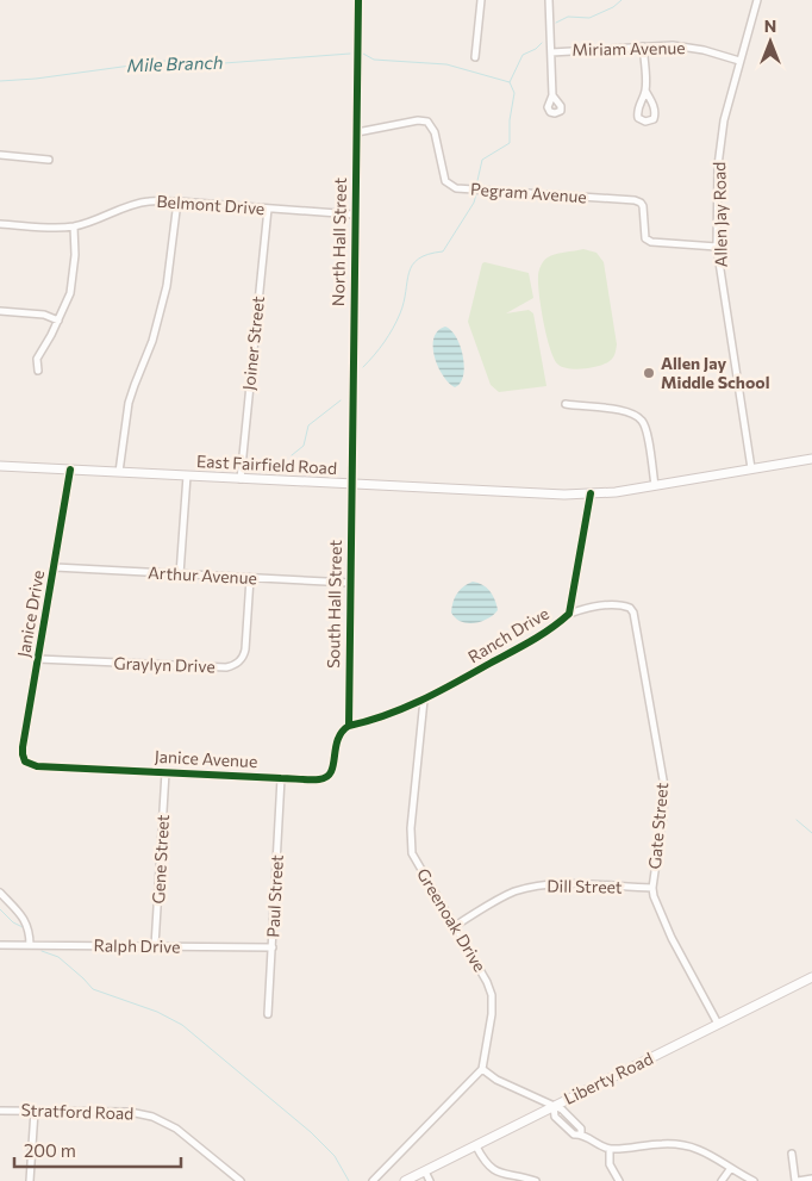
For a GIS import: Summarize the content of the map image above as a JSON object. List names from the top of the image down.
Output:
{
  "streets": {
    "main road": ["East Fairfield Road", "Liberty Road"],
    "street": [
      "Miriam Avenue",
      "Pegram Avenue",
      "Belmont Drive",
      "Allen Jay Road",
      "North Hall Street",
      "Joiner Street",
      "Arthur Avenue",
      "South Hall Street",
      "Janice Drive",
      "Ranch Drive",
      "Graylyn Drive",
      "Janice Avenue",
      "Gate Street",
      "Gene Street",
      "Dill Street",
      "Paul Street",
      "Greenoak Drive",
      "Ralph Drive",
      "Stratford Road"
    ]
  },
  "crossings": [
    ["Miriam Avenue", "Allen Jay Road"],
    ["Pegram Avenue", "Allen Jay Road"],
    ["Pegram Avenue", "North Hall Street"],
    ["Belmont Drive", "North Hall Street"],
    ["Belmont Drive", "Joiner Street"],
    ["Allen Jay Road", "East Fairfield Road"],
    ["North Hall Street", "East Fairfield Road"],
    ["North Hall Street", "South Hall Street"],
    ["Joiner Street", "East Fairfield Road"],
    ["East Fairfield Road", "South Hall Street"],
    ["East Fairfield Road", "Janice Drive"],
    ["East Fairfield Road", "Ranch Drive"],
    ["Arthur Avenue", "South Hall Street"],
    ["Arthur Avenue", "Janice Drive"],
    ["Arthur Avenue", "Graylyn Drive"],
    ["South Hall Street", "Ranch Drive"],
    ["South Hall Street", "Janice Avenue"],
    ["Janice Drive", "Graylyn Drive"],
    ["Janice Drive", "Janice Avenue"],
    ["Ranch Drive", "Janice Avenue"],
    ["Ranch Drive", "Gate Street"],
    ["Ranch Drive", "Greenoak Drive"],
    ["Janice Avenue", "Gene Street"],
    ["Janice Avenue", "Paul Street"],
    ["Gate Street", "Dill Street"],
    ["Gate Street", "Liberty Road"],
    ["Gene Street", "Ralph Drive"],
    ["Dill Street", "Greenoak Drive"],
    ["Paul Street", "Ralph Drive"]
  ],
  "water": ["Mile Branch"],
  "places": ["Allen Jay Middle School"],
  "scale_bar": "200 m",
  "north": "top"
}
